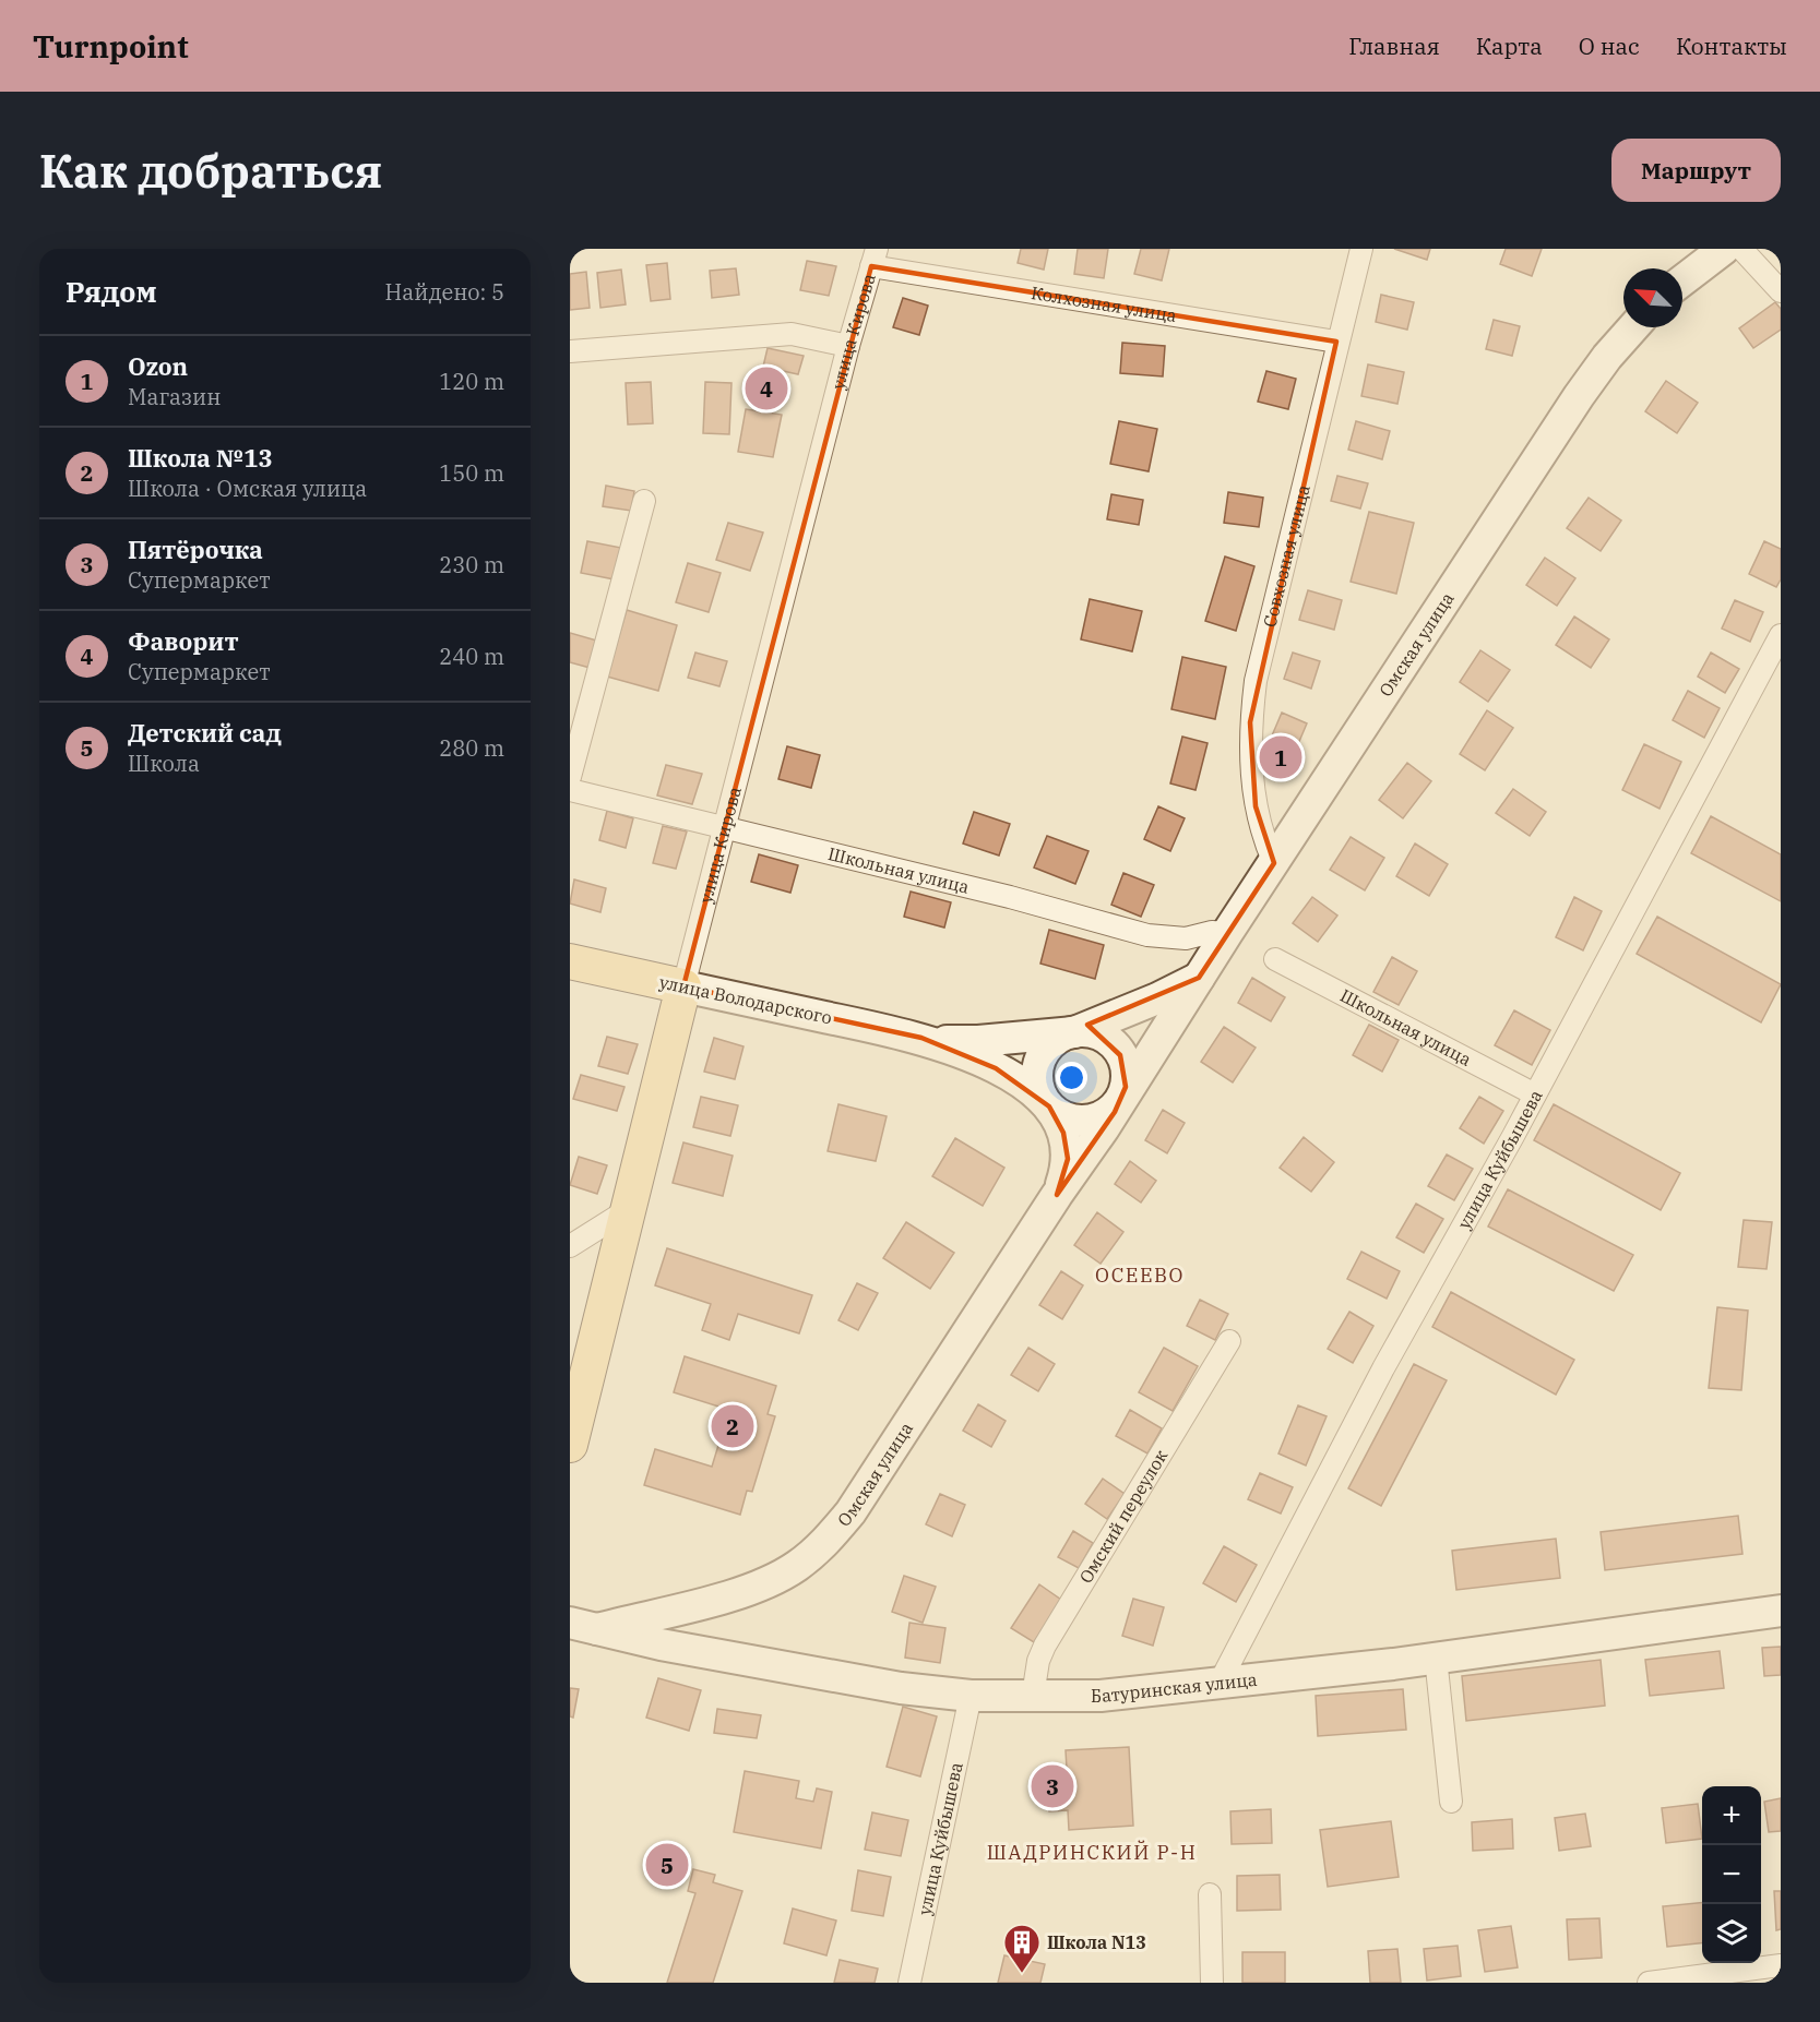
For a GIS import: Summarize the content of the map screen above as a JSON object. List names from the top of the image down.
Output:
{
  "streets": {
    "main road": ["улица Кирова", "улица Володарского"],
    "street": [
      "Колхозная улица",
      "Совхозная улица",
      "Омская улица",
      "Школьная улица",
      "улица Куйбышева",
      "Омский переулок",
      "Батуринская улица"
    ]
  },
  "crossings": [
    ["Колхозная улица", "улица Кирова"],
    ["Колхозная улица", "Совхозная улица"],
    ["улица Кирова", "Школьная улица"],
    ["улица Кирова", "улица Володарского"],
    ["Совхозная улица", "Омская улица"],
    ["Омская улица", "Школьная улица"],
    ["Омская улица", "улица Володарского"],
    ["Омская улица", "Батуринская улица"],
    ["Школьная улица", "улица Куйбышева"],
    ["улица Куйбышева", "Батуринская улица"],
    ["Омский переулок", "Батуринская улица"]
  ],
  "districts": ["ОСЕЕВО", "ШАДРИНСКИЙ Р-Н"],
  "places": {
    "building": ["Школа N13"]
  },
  "north": "top left",
  "page": {
    "header": "Turnpoint",
    "nav": [
      "Главная",
      "Карта",
      "О нас",
      "Контакты"
    ],
    "buttons": "Маршрут",
    "title": "Как добраться",
    "heading": ["Рядом", "Найдено: 5"],
    "list": [
      {
        "mark": "1",
        "name": "Ozon",
        "note": "Магазин",
        "value": "120 m"
      },
      {
        "mark": "2",
        "name": "Школа №13",
        "note": "Школа · Омская улица",
        "value": "150 m"
      },
      {
        "mark": "3",
        "name": "Пятёрочка",
        "note": "Супермаркет",
        "value": "230 m"
      },
      {
        "mark": "4",
        "name": "Фаворит",
        "note": "Супермаркет",
        "value": "240 m"
      },
      {
        "mark": "5",
        "name": "Детский сад",
        "note": "Школа",
        "value": "280 m"
      }
    ],
    "pins": [
      "4",
      "1",
      "2",
      "3",
      "5"
    ],
    "map_buttons": ["+", "−"]
  }
}
